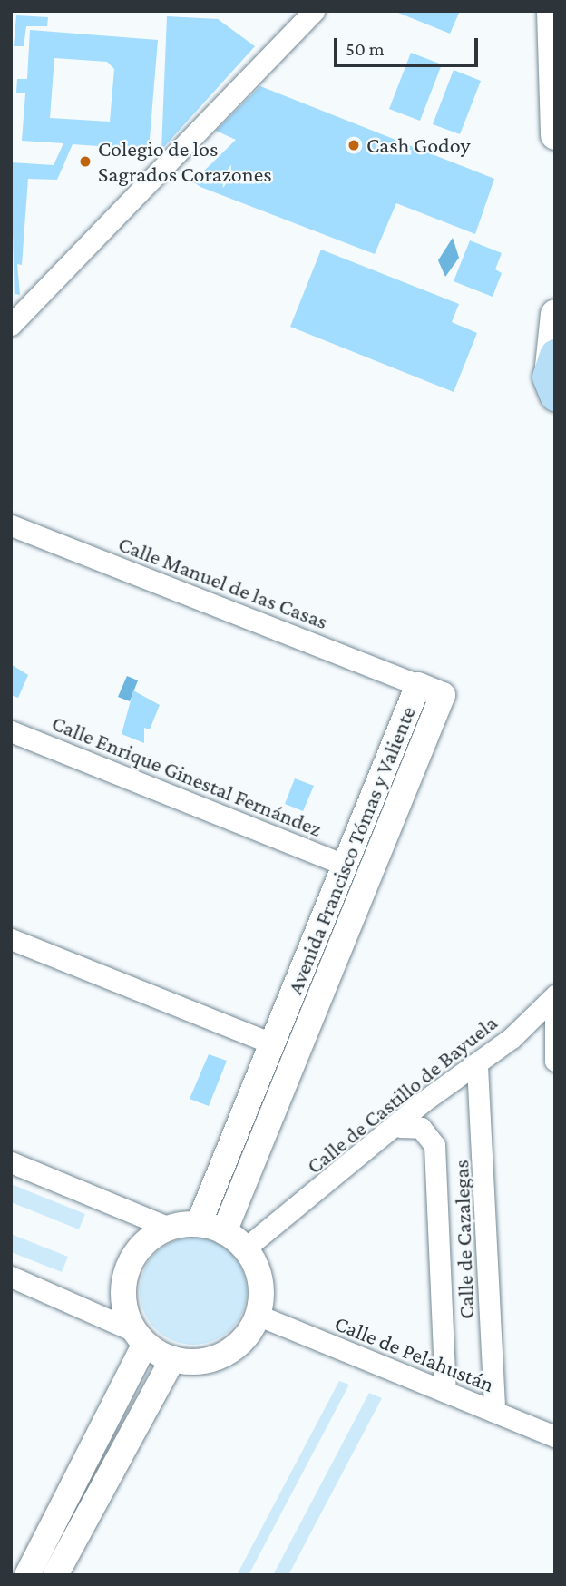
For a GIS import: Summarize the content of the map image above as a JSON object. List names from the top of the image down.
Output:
{
  "streets": {
    "street": [
      "Calle Manuel de las Casas",
      "Calle Enrique Ginestal Fernández",
      "Avenida Francisco Tómas y Valiente",
      "Calle de Castillo de Bayuela",
      "Calle de Cazalegas",
      "Calle de Pelahustán"
    ]
  },
  "crossings": [
    ["Calle Manuel de las Casas", "Avenida Francisco Tómas y Valiente"],
    ["Calle Enrique Ginestal Fernández", "Avenida Francisco Tómas y Valiente"],
    ["Avenida Francisco Tómas y Valiente", "Calle de Castillo de Bayuela"],
    ["Avenida Francisco Tómas y Valiente", "Calle de Pelahustán"],
    ["Calle de Castillo de Bayuela", "Calle de Cazalegas"],
    ["Calle de Castillo de Bayuela", "Calle de Pelahustán"],
    ["Calle de Cazalegas", "Calle de Pelahustán"]
  ],
  "places": ["Cash Godoy", "Colegio de los Sagrados Corazones"],
  "scale_bar": "50 m"
}
